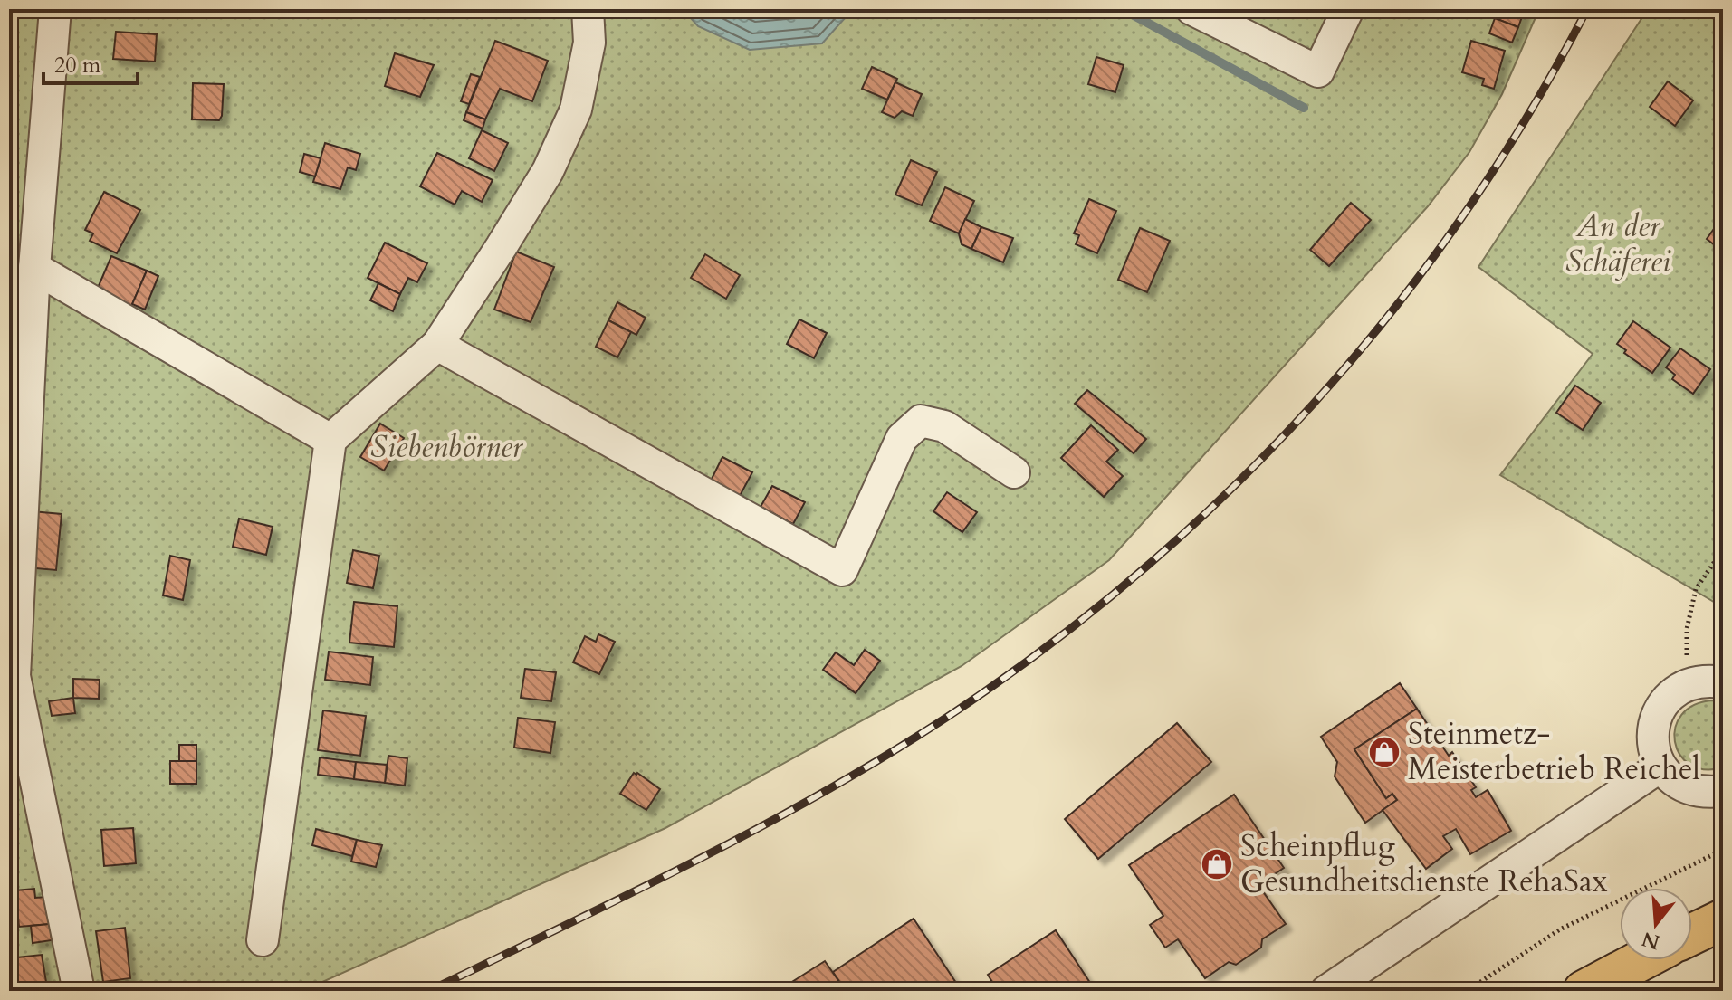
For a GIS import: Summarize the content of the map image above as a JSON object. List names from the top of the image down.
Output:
{
  "parks": ["An der Schäferei", "Siebenbörner"],
  "places": {
    "shop": ["Steinmetz- Meisterbetrieb Reichel", "Scheinpflug Gesundheitsdienste RehaSax"]
  },
  "scale_bar": "20 m",
  "north": "bottom"
}
